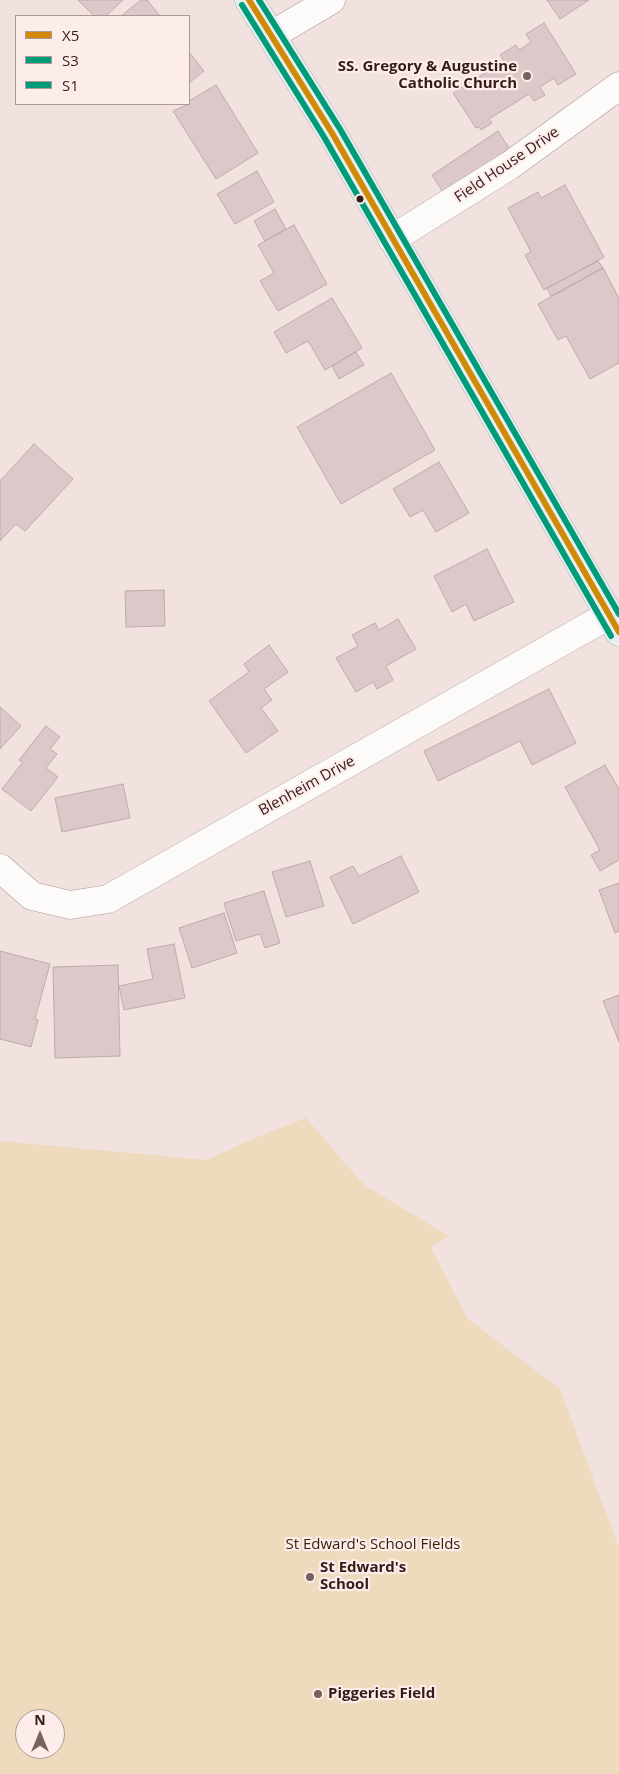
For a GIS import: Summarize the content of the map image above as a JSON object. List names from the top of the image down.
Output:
{
  "streets": {
    "street": ["Field House Drive", "Blenheim Drive"]
  },
  "parks": ["St Edward's School Fields"],
  "places": ["SS. Gregory & Augustine Catholic Church", "St Edward's School", "Piggeries Field"],
  "lines": ["transit line X5", "transit line S1", "transit line S3"],
  "legend": ["X5", "S3", "S1"],
  "north": "top"
}
